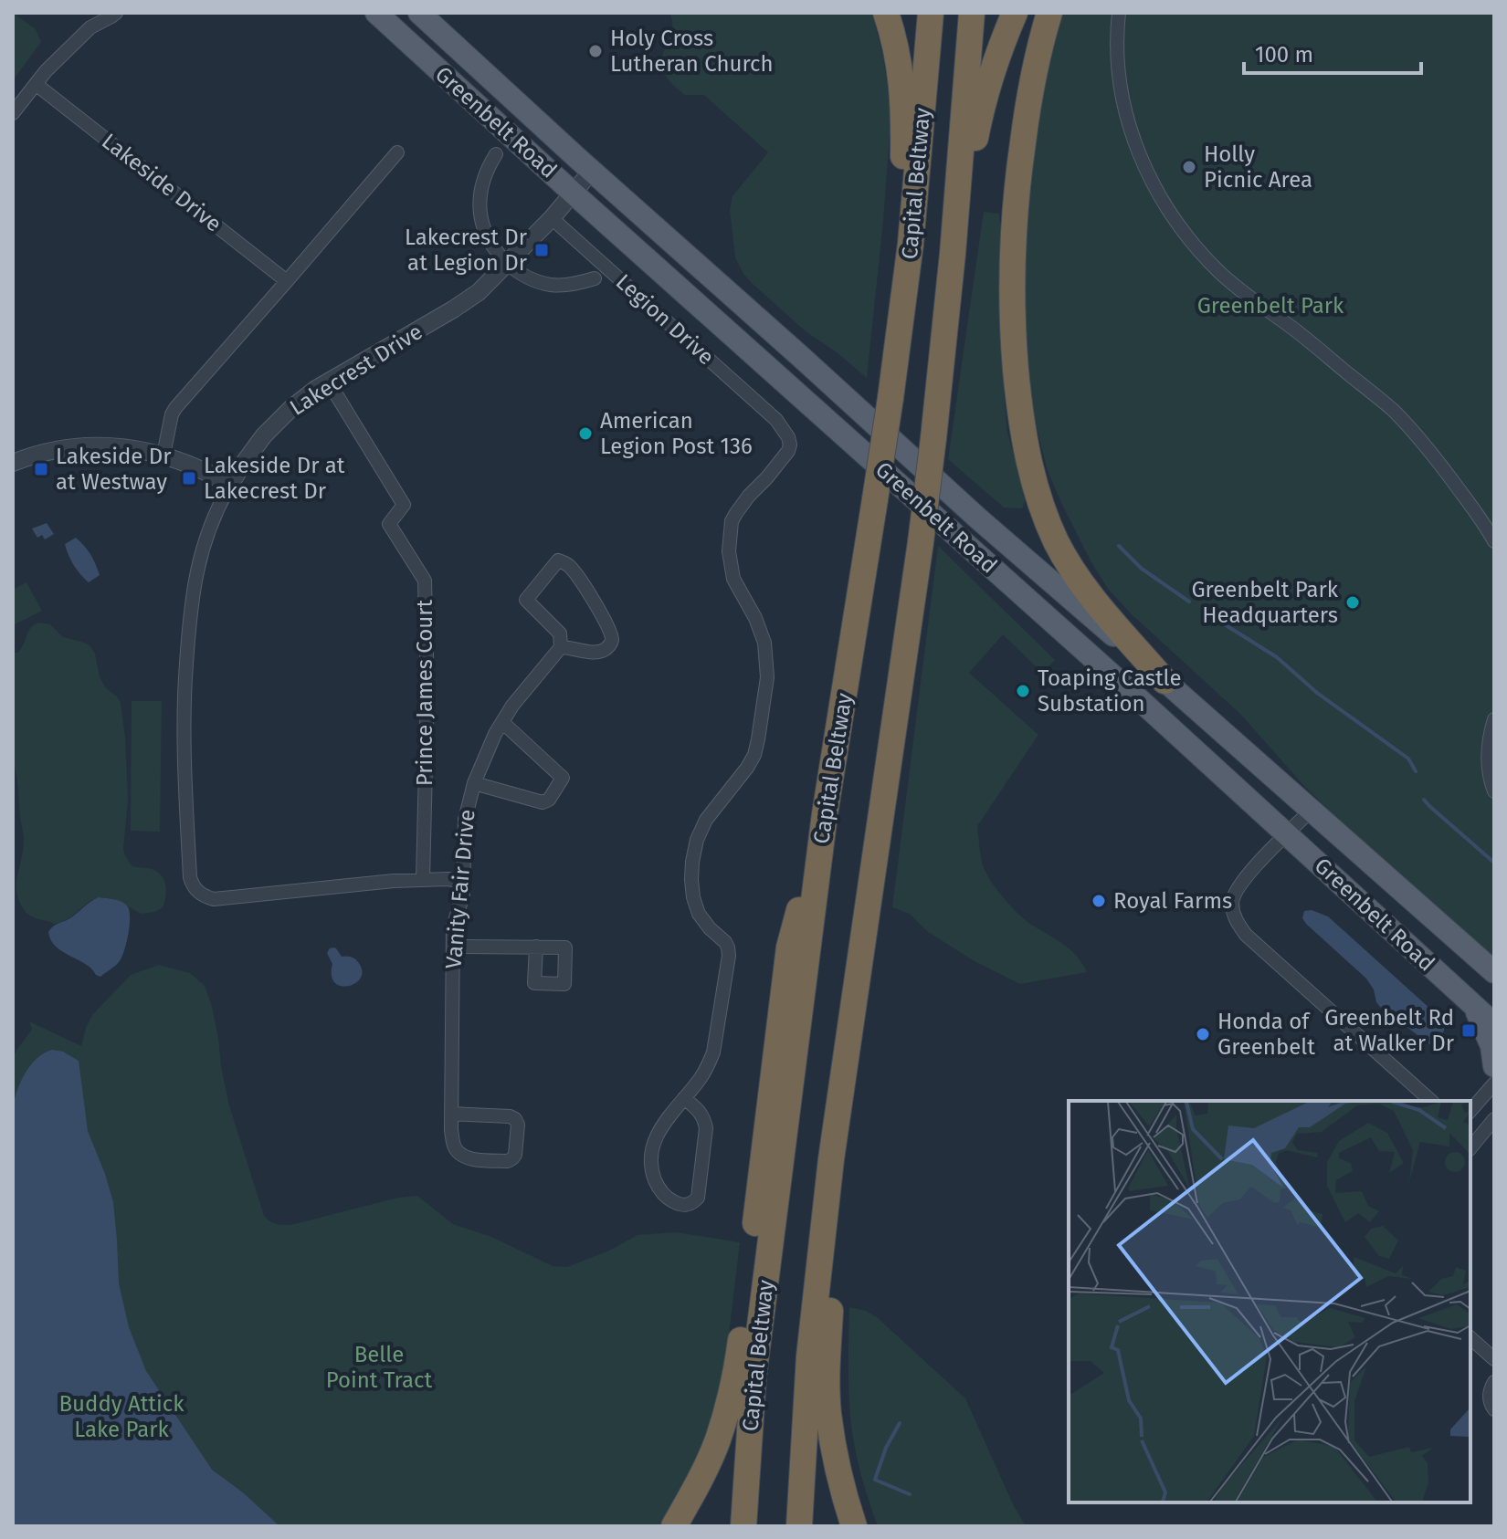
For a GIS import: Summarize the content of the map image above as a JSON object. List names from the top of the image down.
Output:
{
  "streets": {
    "highway": ["Capital Beltway"],
    "main road": ["Greenbelt Road"],
    "street": [
      "Lakeside Drive",
      "Legion Drive",
      "Lakecrest Drive",
      "Prince James Court",
      "Vanity Fair Drive"
    ]
  },
  "crossings": [
    ["Greenbelt Road", "Lakecrest Drive"],
    ["Legion Drive", "Lakecrest Drive"],
    ["Lakecrest Drive", "Prince James Court"]
  ],
  "parks": ["Greenbelt Park", "Belle Point Tract", "Buddy Attick Lake Park"],
  "places": {
    "other": [
      "Holy Cross Lutheran Church",
      "Holly Picnic Area",
      "American Legion Post 136",
      "Greenbelt Park Headquarters",
      "Toaping Castle Substation",
      "Royal Farms",
      "Honda of Greenbelt"
    ],
    "transit": [
      "Lakecrest Dr at Legion Dr",
      "Lakeside Dr at Westway",
      "Lakeside Dr at Lakecrest Dr",
      "Greenbelt Rd at Walker Dr"
    ]
  },
  "scale_bar": "100 m"
}
